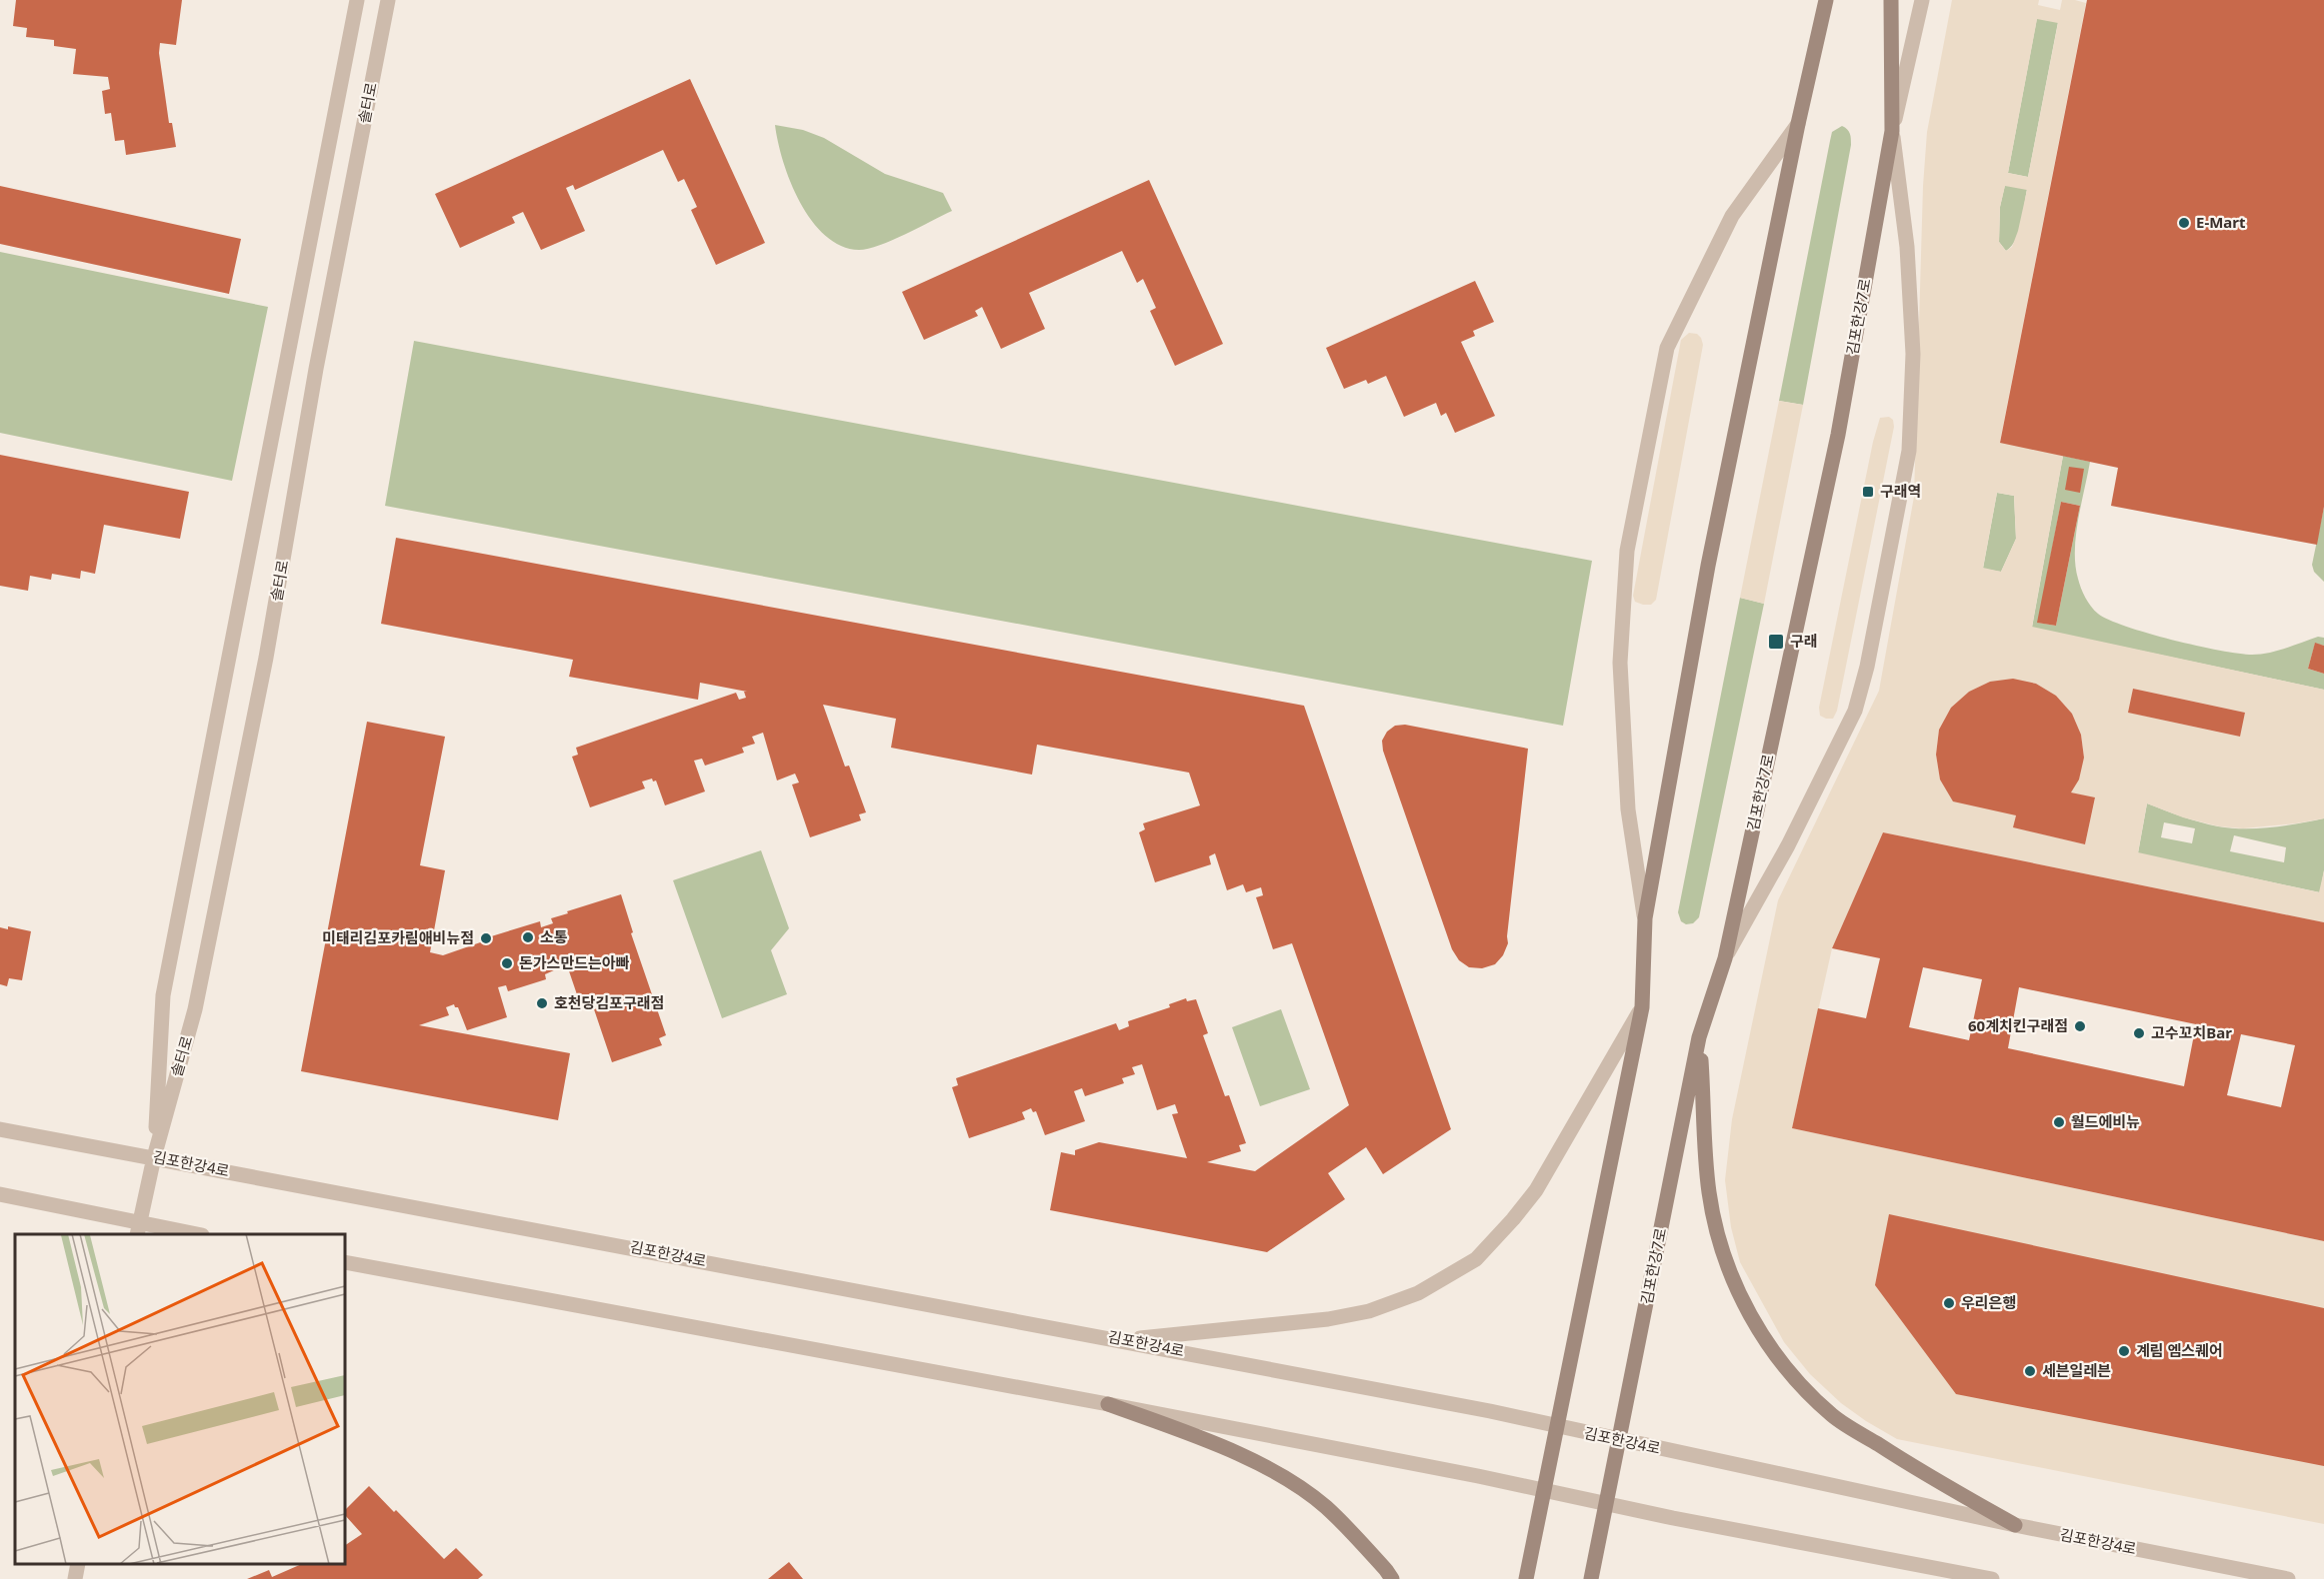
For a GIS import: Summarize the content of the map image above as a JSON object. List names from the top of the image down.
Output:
{
  "streets": {
    "main road": ["김포한강7로"],
    "street": ["솔터로", "김포한강4로"]
  },
  "crossings": [
    ["솔터로", "김포한강4로"],
    ["김포한강7로", "김포한강4로"]
  ],
  "places": {
    "other": [
      "E-Mart",
      "소통",
      "미태리김포카림애비뉴점",
      "돈가스만드는아빠",
      "호천당김포구래점",
      "60계치킨구래점",
      "고수꼬치Bar",
      "월드에비뉴",
      "우리은행",
      "계림 엠스퀘어",
      "세븐일레븐"
    ],
    "transit": ["구래역", "구래"]
  }
}
